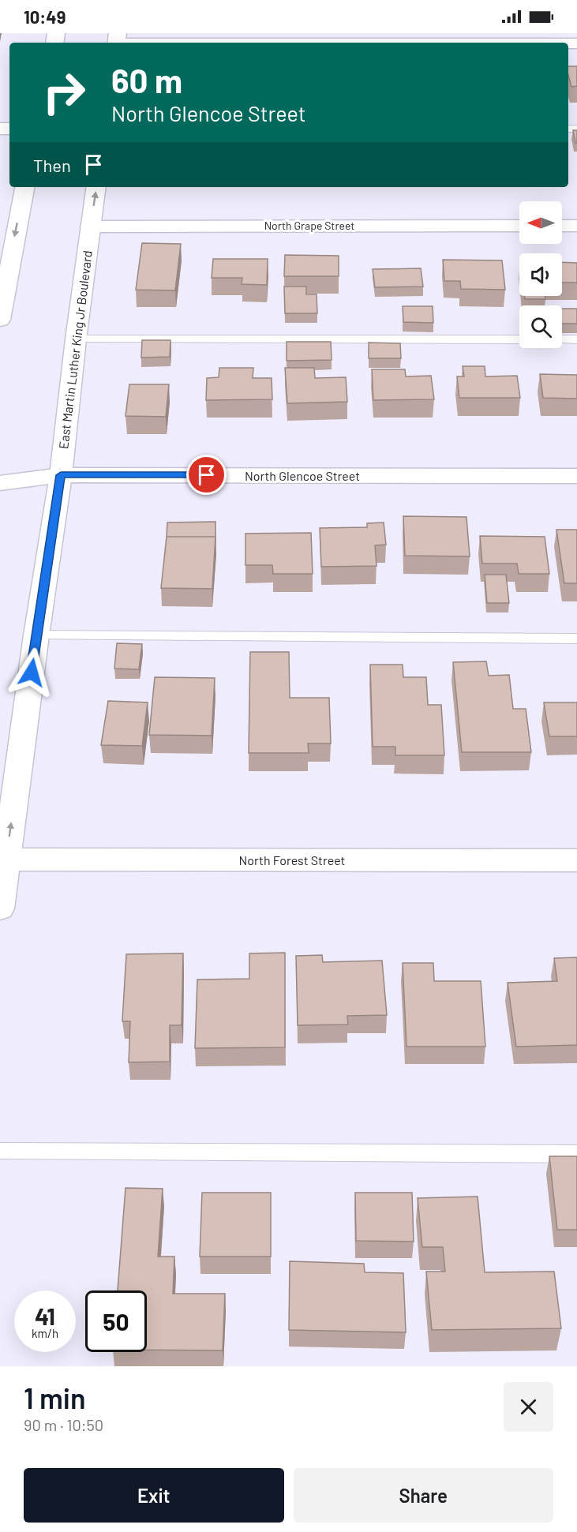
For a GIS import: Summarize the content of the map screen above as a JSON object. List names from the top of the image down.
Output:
{
  "streets": {
    "street": [
      "North Grape Street",
      "East Martin Luther King Jr Boulevard",
      "North Glencoe Street",
      "North Forest Street"
    ]
  },
  "crossings": [
    ["North Grape Street", "East Martin Luther King Jr Boulevard"],
    ["East Martin Luther King Jr Boulevard", "North Glencoe Street"],
    ["East Martin Luther King Jr Boulevard", "North Forest Street"]
  ],
  "one_way": ["East Martin Luther King Jr Boulevard"],
  "north": "left",
  "page": {
    "status": "10:49",
    "turn": ["60 m", "North Glencoe Street"],
    "then": "Then",
    "speed": "41 km/h",
    "limit": "50",
    "heading": ["1 min", "90 m · 10:50"],
    "buttons": ["Exit", "Share"]
  }
}
